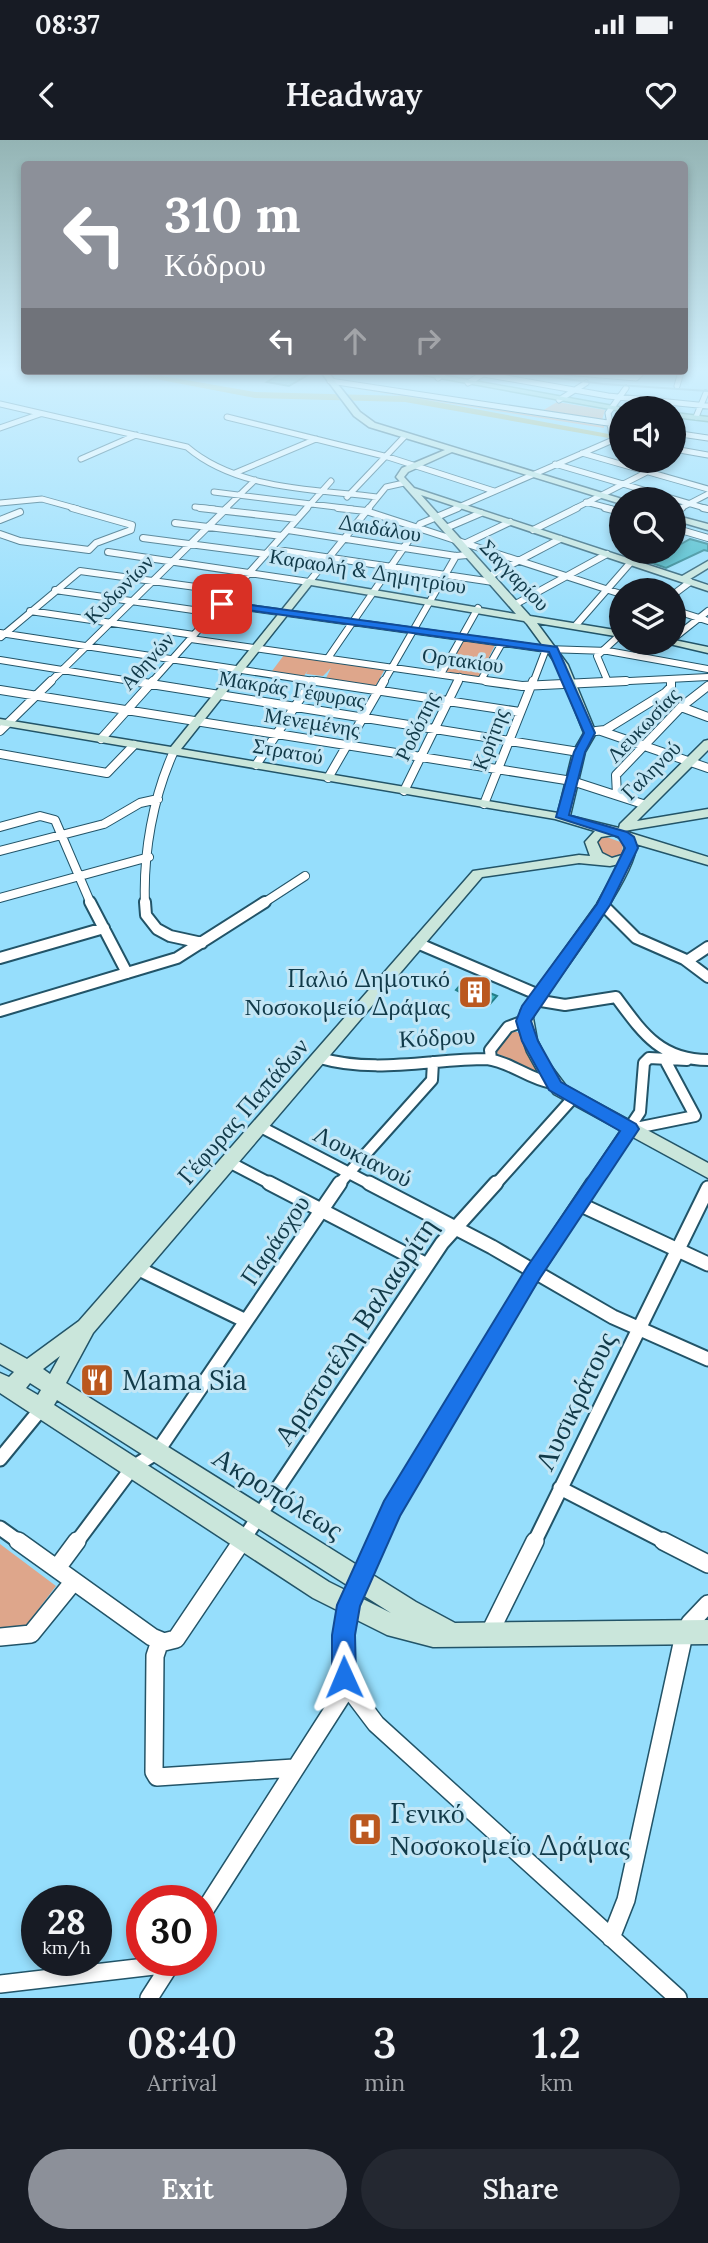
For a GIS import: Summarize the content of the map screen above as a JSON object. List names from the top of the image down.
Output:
{
  "streets": {
    "street": [
      "Δαιδάλου",
      "Καραολή & Δημητρίου",
      "Σαγγαρίου",
      "Κυδωνίων",
      "Ορτακίου",
      "Αθηνών",
      "Μακράς Γέφυρας",
      "Μενεμένης",
      "Λευκωσίας",
      "Ροδόπης",
      "Κρήτης",
      "Στρατού",
      "Γαληνού",
      "Κόδρου",
      "Γέφυρας Παπάδων",
      "Λουκιανού",
      "Παράσχου",
      "Αριστοτέλη Βαλαωρίτη",
      "Λυσικράτους",
      "Ακροπόλεως"
    ]
  },
  "crossings": [
    ["Δαιδάλου", "Σαγγαρίου"],
    ["Δαιδάλου", "Αθηνών"],
    ["Καραολή & Δημητρίου", "Σαγγαρίου"],
    ["Καραολή & Δημητρίου", "Κυδωνίων"],
    ["Καραολή & Δημητρίου", "Αθηνών"],
    ["Σαγγαρίου", "Ορτακίου"],
    ["Σαγγαρίου", "Κρήτης"],
    ["Κυδωνίων", "Ορτακίου"],
    ["Κυδωνίων", "Μακράς Γέφυρας"],
    ["Κυδωνίων", "Μενεμένης"],
    ["Κυδωνίων", "Στρατού"],
    ["Ορτακίου", "Αθηνών"],
    ["Ορτακίου", "Ροδόπης"],
    ["Ορτακίου", "Κρήτης"],
    ["Αθηνών", "Μακράς Γέφυρας"],
    ["Αθηνών", "Μενεμένης"],
    ["Αθηνών", "Στρατού"],
    ["Μακράς Γέφυρας", "Ροδόπης"],
    ["Μακράς Γέφυρας", "Κρήτης"],
    ["Μενεμένης", "Λευκωσίας"],
    ["Μενεμένης", "Ροδόπης"],
    ["Μενεμένης", "Κρήτης"],
    ["Μενεμένης", "Γαληνού"],
    ["Ροδόπης", "Στρατού"],
    ["Κρήτης", "Στρατού"],
    ["Στρατού", "Γαληνού"],
    ["Κόδρου", "Γέφυρας Παπάδων"],
    ["Κόδρου", "Παράσχου"],
    ["Κόδρου", "Αριστοτέλη Βαλαωρίτη"],
    ["Γέφυρας Παπάδων", "Λουκιανού"],
    ["Λουκιανού", "Παράσχου"],
    ["Λουκιανού", "Αριστοτέλη Βαλαωρίτη"],
    ["Λουκιανού", "Λυσικράτους"],
    ["Παράσχου", "Ακροπόλεως"],
    ["Αριστοτέλη Βαλαωρίτη", "Ακροπόλεως"],
    ["Λυσικράτους", "Ακροπόλεως"]
  ],
  "places": {
    "building": ["Παλιό Δημοτικό Νοσοκομείο Δράμας"],
    "restaurant": ["Mama Sia"],
    "hospital": ["Γενικό Νοσοκομείο Δράμας"]
  },
  "page": {
    "status": "08:37",
    "header": "Headway",
    "turn": ["310 m", "Κόδρου"],
    "speed": "28 km/h",
    "limit": "30",
    "eta": [
      "08:40",
      "Arrival",
      "3",
      "min",
      "1.2",
      "km"
    ],
    "buttons": ["Exit", "Share"]
  }
}
